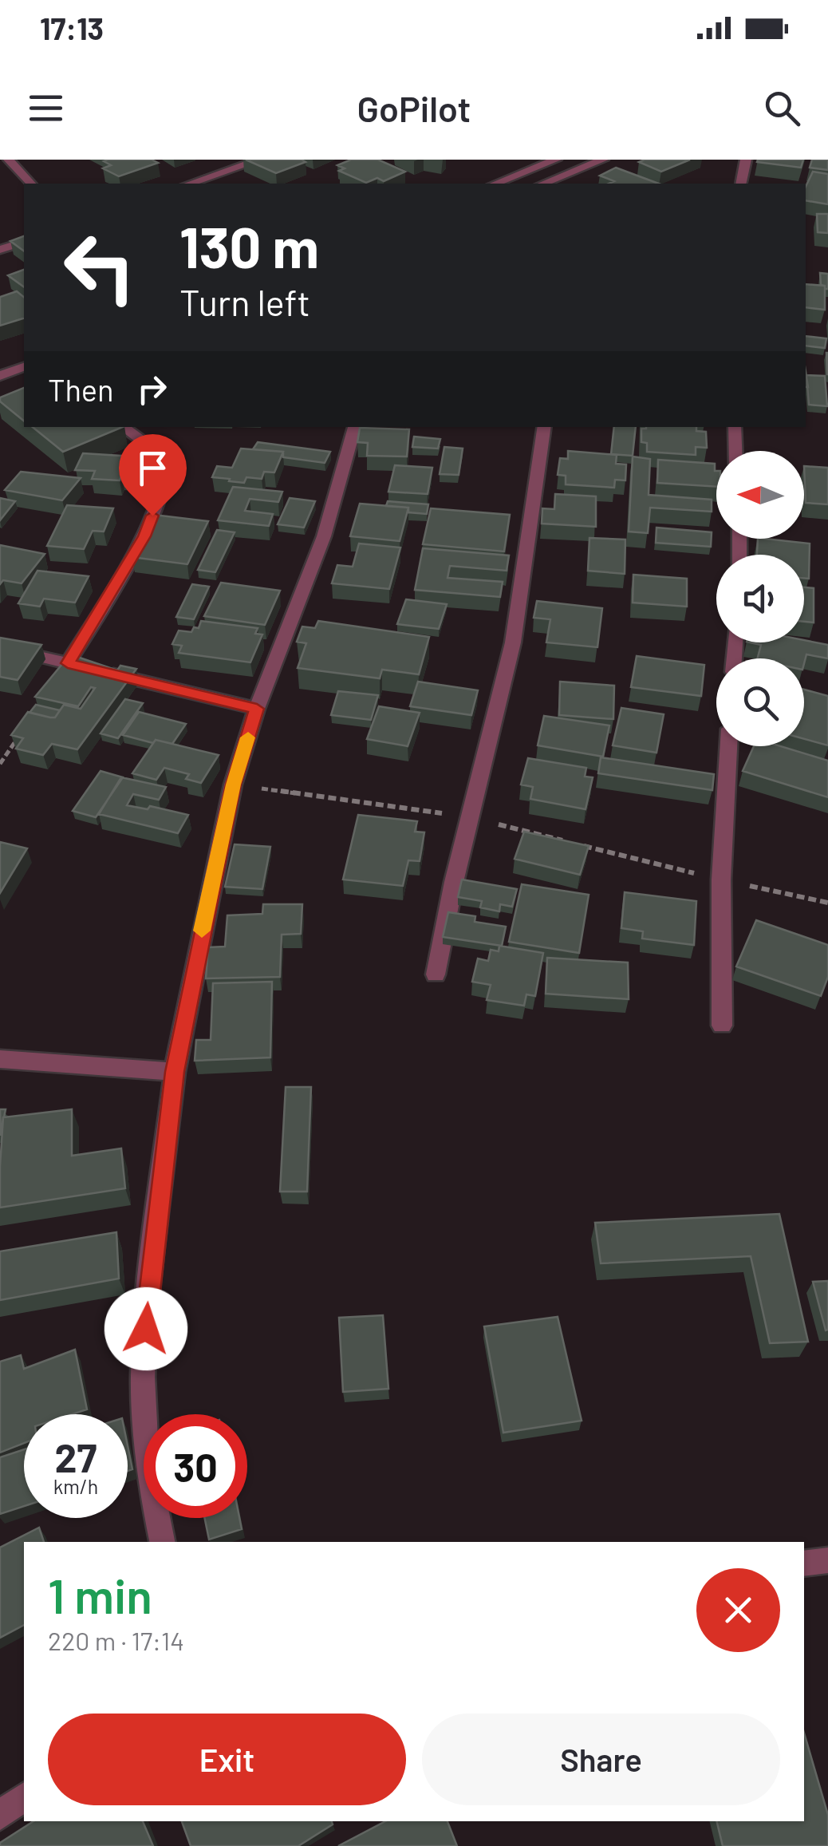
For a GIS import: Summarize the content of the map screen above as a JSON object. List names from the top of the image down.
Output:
{
  "north": "left",
  "page": {
    "status": "17:13",
    "header": "GoPilot",
    "turn": ["130 m", "Turn left"],
    "then": "Then",
    "speed": "27 km/h",
    "limit": "30",
    "heading": ["1 min", "220 m · 17:14"],
    "buttons": ["Exit", "Share"]
  }
}
